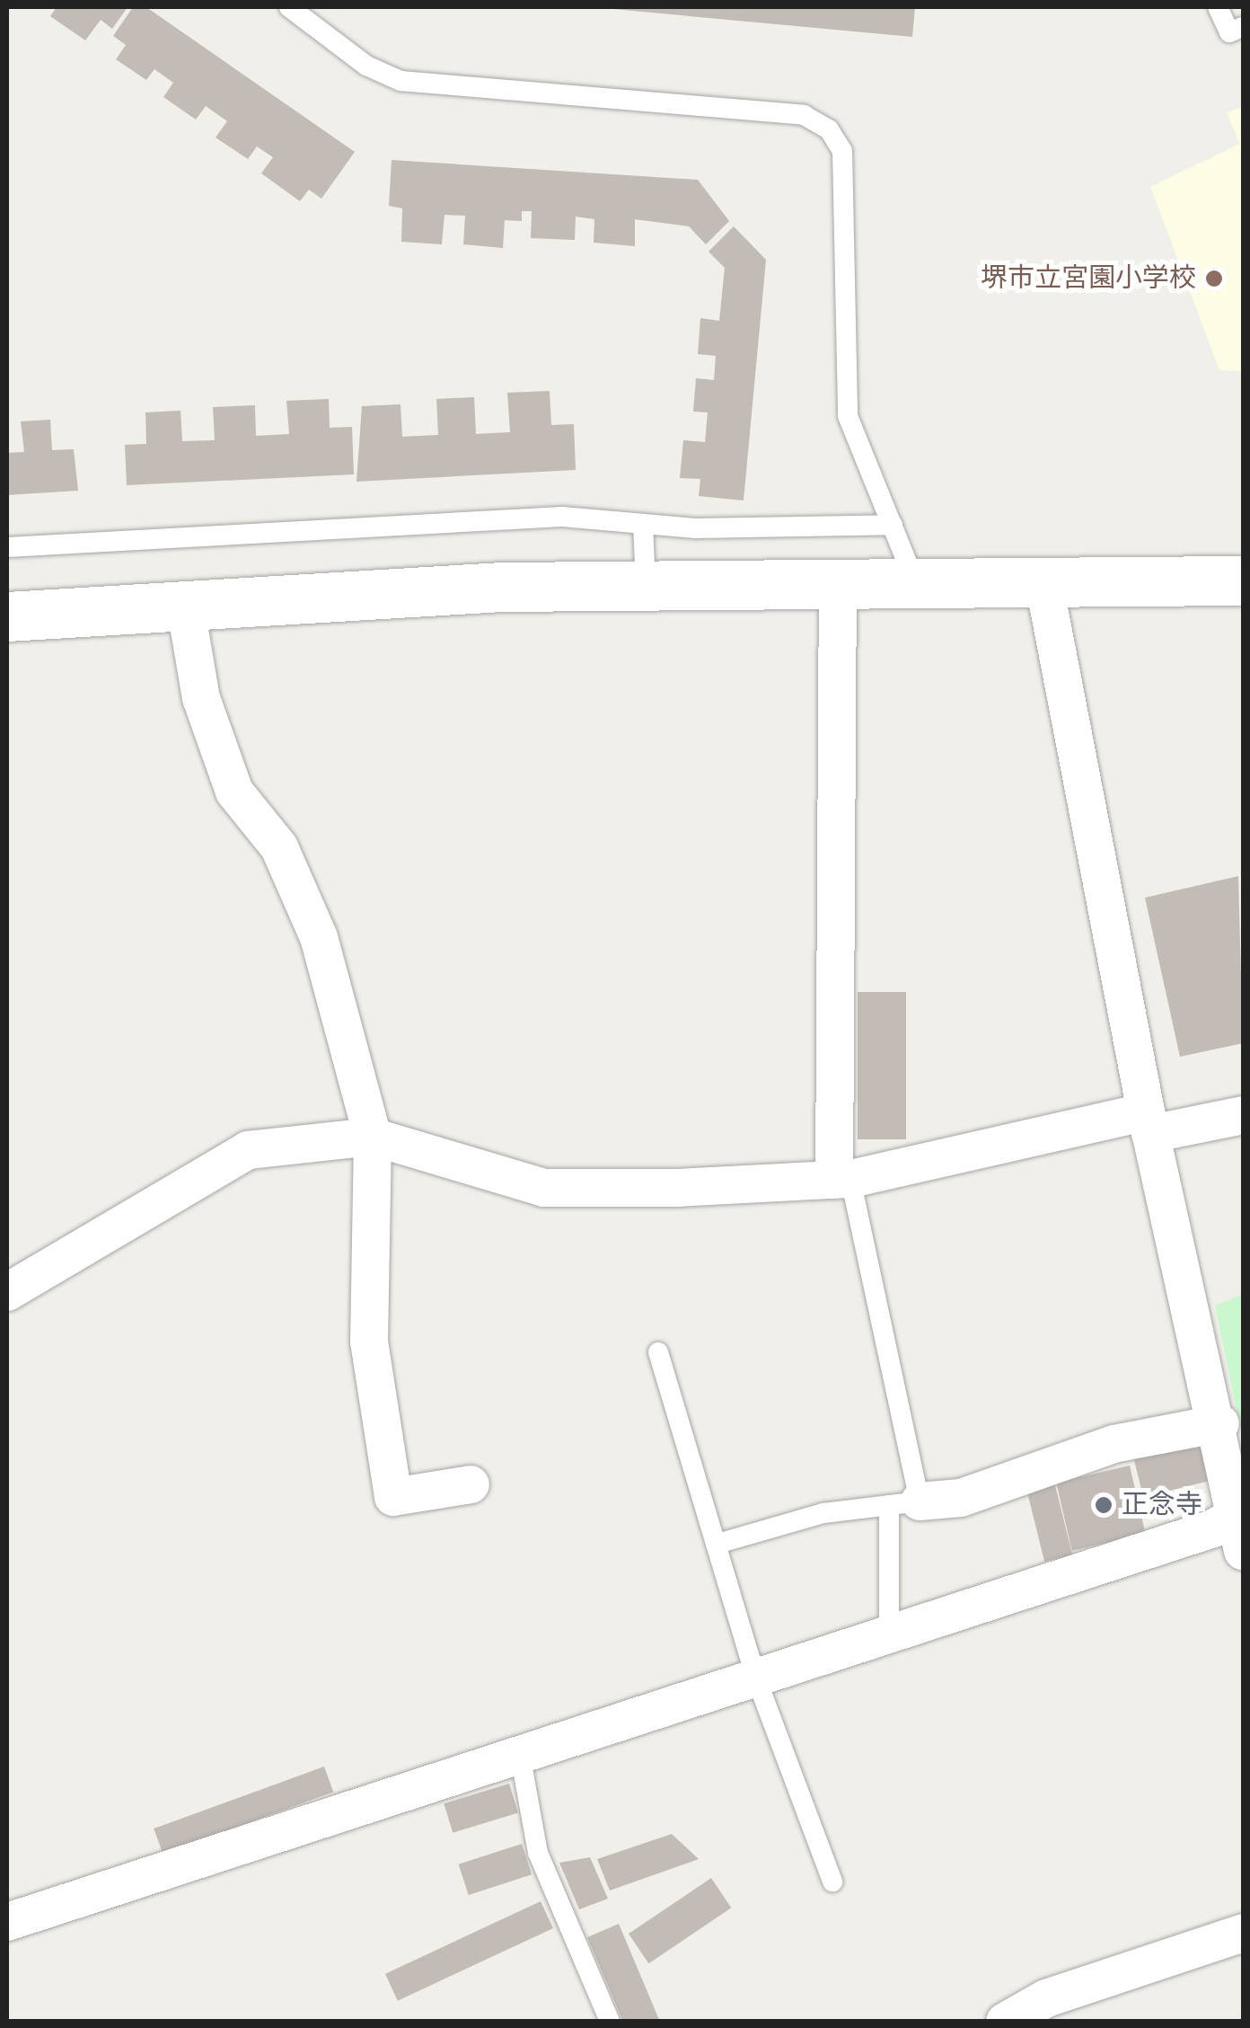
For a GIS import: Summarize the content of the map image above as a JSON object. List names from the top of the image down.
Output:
{
  "places": ["堺市立宮園小学校", "正念寺"]
}
